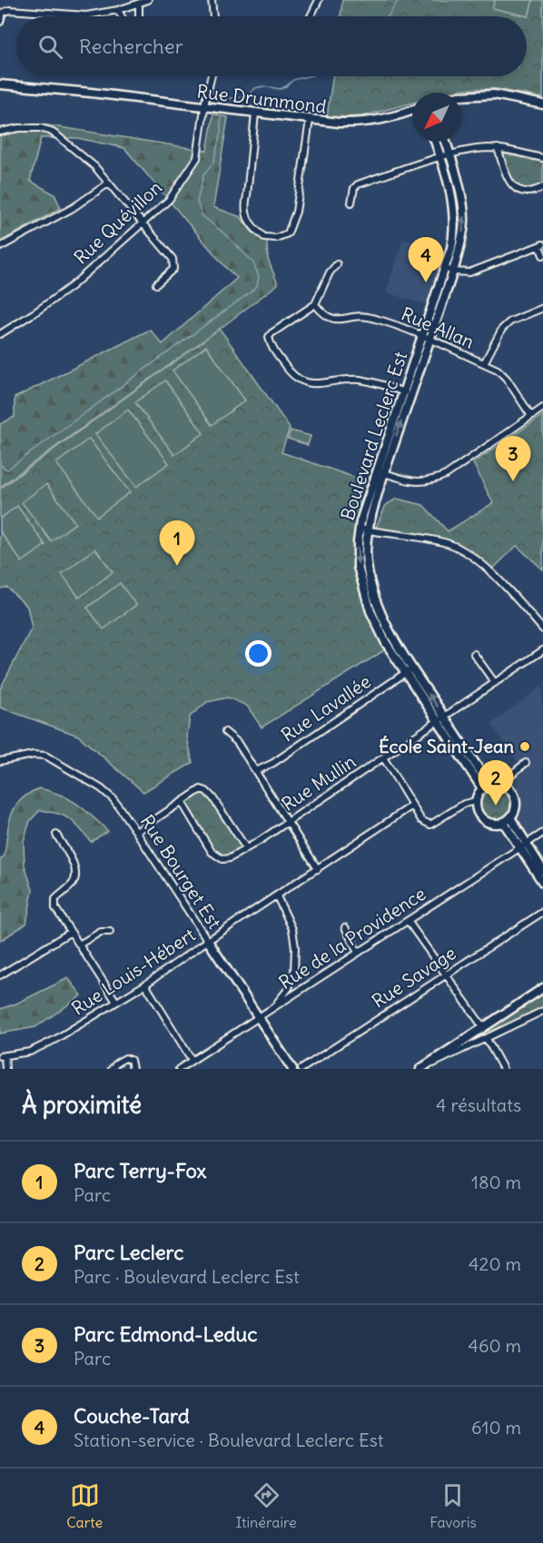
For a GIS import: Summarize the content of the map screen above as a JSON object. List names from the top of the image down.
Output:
{
  "streets": {
    "street": [
      "Rue Drummond",
      "Rue Quévillon",
      "Rue Allan",
      "Boulevard Leclerc Est",
      "Rue Lavallée",
      "Rue Mullin",
      "Rue Bourget Est",
      "Rue de la Providence",
      "Rue Louis-Hébert",
      "Rue Savage"
    ]
  },
  "crossings": [
    ["Rue Drummond", "Rue Quévillon"],
    ["Rue Allan", "Boulevard Leclerc Est"],
    ["Boulevard Leclerc Est", "Rue Lavallée"],
    ["Boulevard Leclerc Est", "Rue Mullin"],
    ["Rue Bourget Est", "Rue de la Providence"],
    ["Rue Bourget Est", "Rue Louis-Hébert"]
  ],
  "places": ["École Saint-Jean"],
  "north": "bottom left",
  "page": {
    "search": "Rechercher",
    "pins": [
      "4",
      "3",
      "1",
      "2"
    ],
    "heading": ["À proximité", "4 résultats"],
    "list": [
      {
        "mark": "1",
        "name": "Parc Terry-Fox",
        "note": "Parc",
        "value": "180 m"
      },
      {
        "mark": "2",
        "name": "Parc Leclerc",
        "note": "Parc · Boulevard Leclerc Est",
        "value": "420 m"
      },
      {
        "mark": "3",
        "name": "Parc Edmond-Leduc",
        "note": "Parc",
        "value": "460 m"
      },
      {
        "mark": "4",
        "name": "Couche-Tard",
        "note": "Station-service · Boulevard Leclerc Est",
        "value": "610 m"
      }
    ],
    "nav": ["Carte", "Itinéraire", "Favoris"]
  }
}
